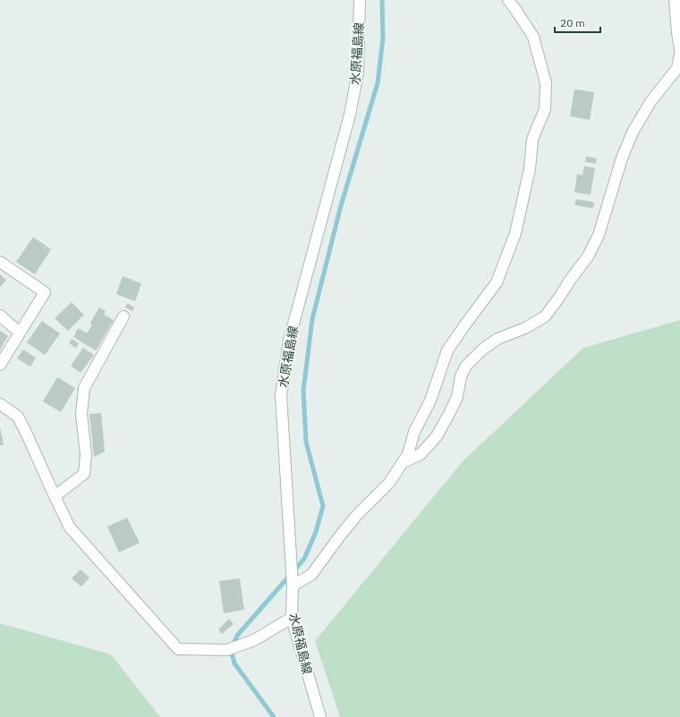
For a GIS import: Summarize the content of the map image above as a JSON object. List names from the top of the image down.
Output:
{
  "streets": {
    "street": ["水原福島線"]
  },
  "scale_bar": "20 m"
}
